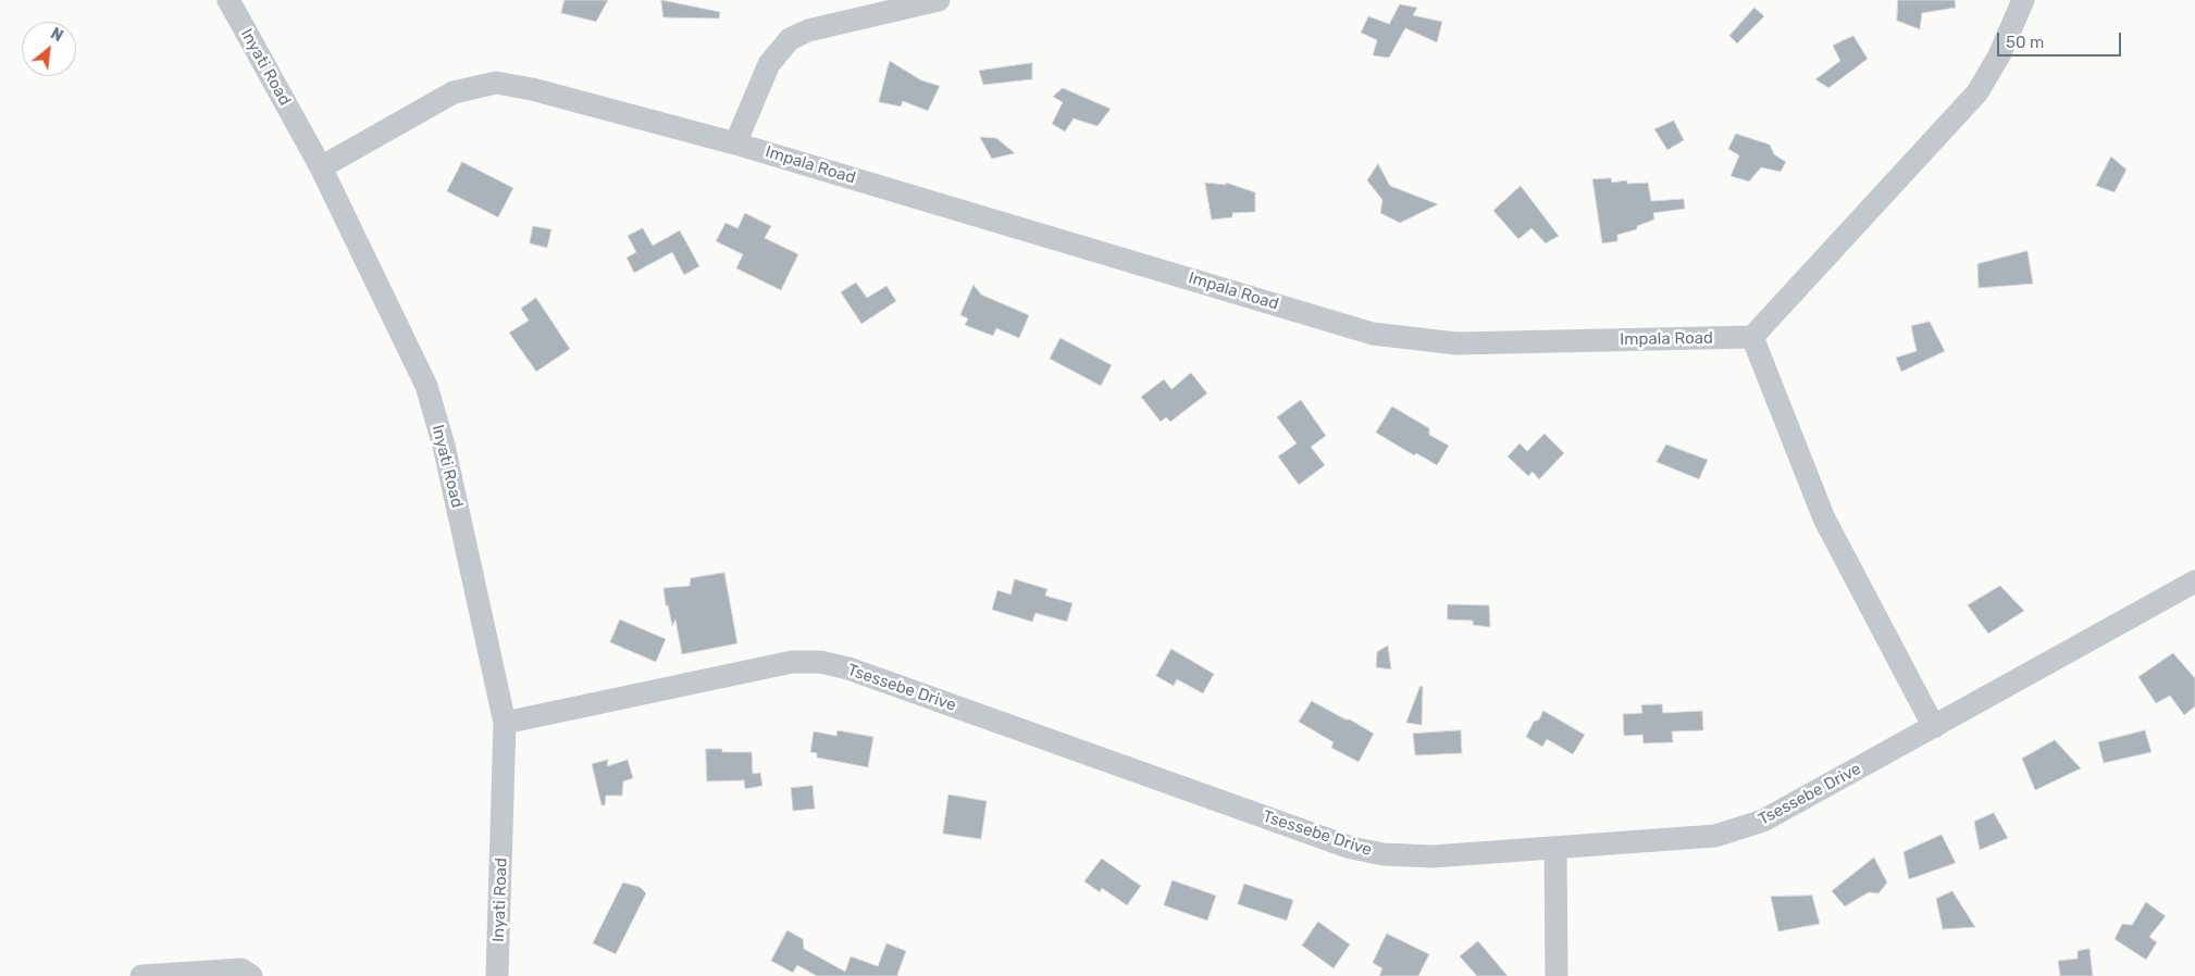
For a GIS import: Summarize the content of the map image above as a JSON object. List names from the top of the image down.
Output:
{
  "streets": {
    "street": ["Inyati Road", "Impala Road", "Tsessebe Drive"]
  },
  "crossings": [
    ["Inyati Road", "Impala Road"],
    ["Inyati Road", "Tsessebe Drive"]
  ],
  "scale_bar": "50 m",
  "north": "top right"
}
